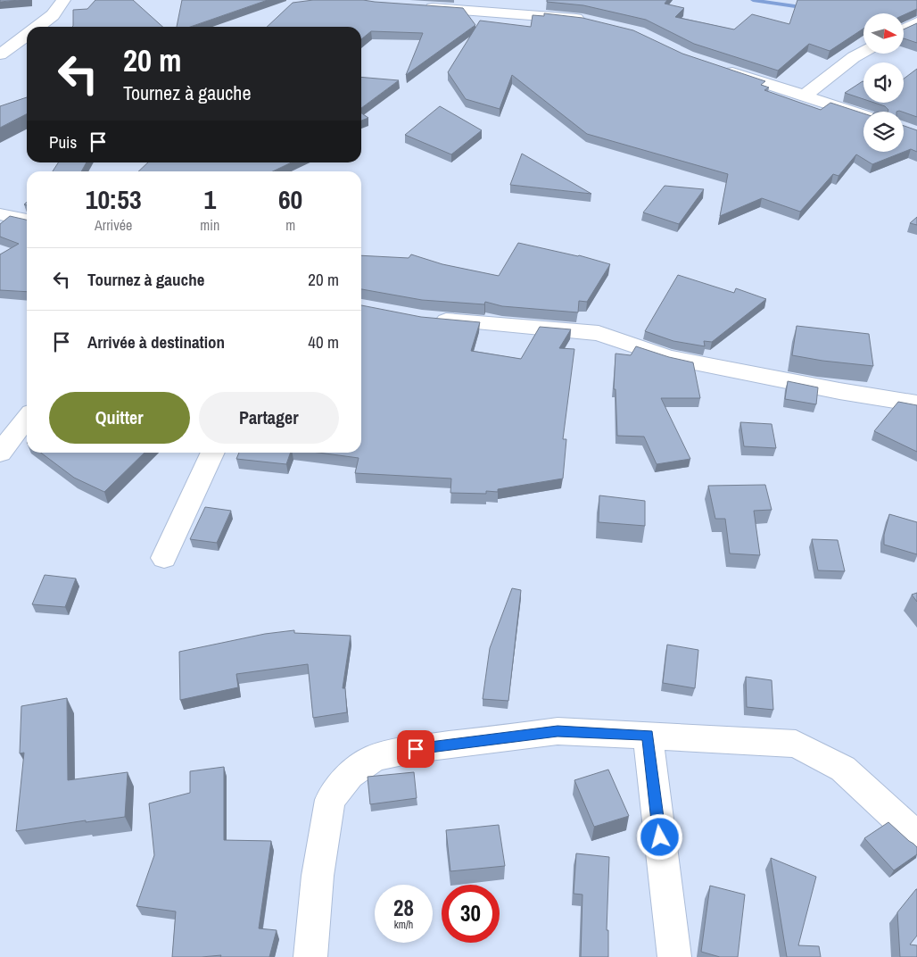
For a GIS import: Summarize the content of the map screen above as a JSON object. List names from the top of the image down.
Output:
{
  "north": "right",
  "page": {
    "turn": ["20 m", "Tournez à gauche"],
    "then": "Puis",
    "eta": [
      "10:53",
      "Arrivée",
      "1",
      "min",
      "60",
      "m"
    ],
    "list": [
      {
        "name": "Tournez à gauche",
        "value": "20 m"
      },
      {
        "name": "Arrivée à destination",
        "value": "40 m"
      }
    ],
    "buttons": ["Quitter", "Partager"],
    "speed": "28 km/h",
    "limit": "30"
  }
}
